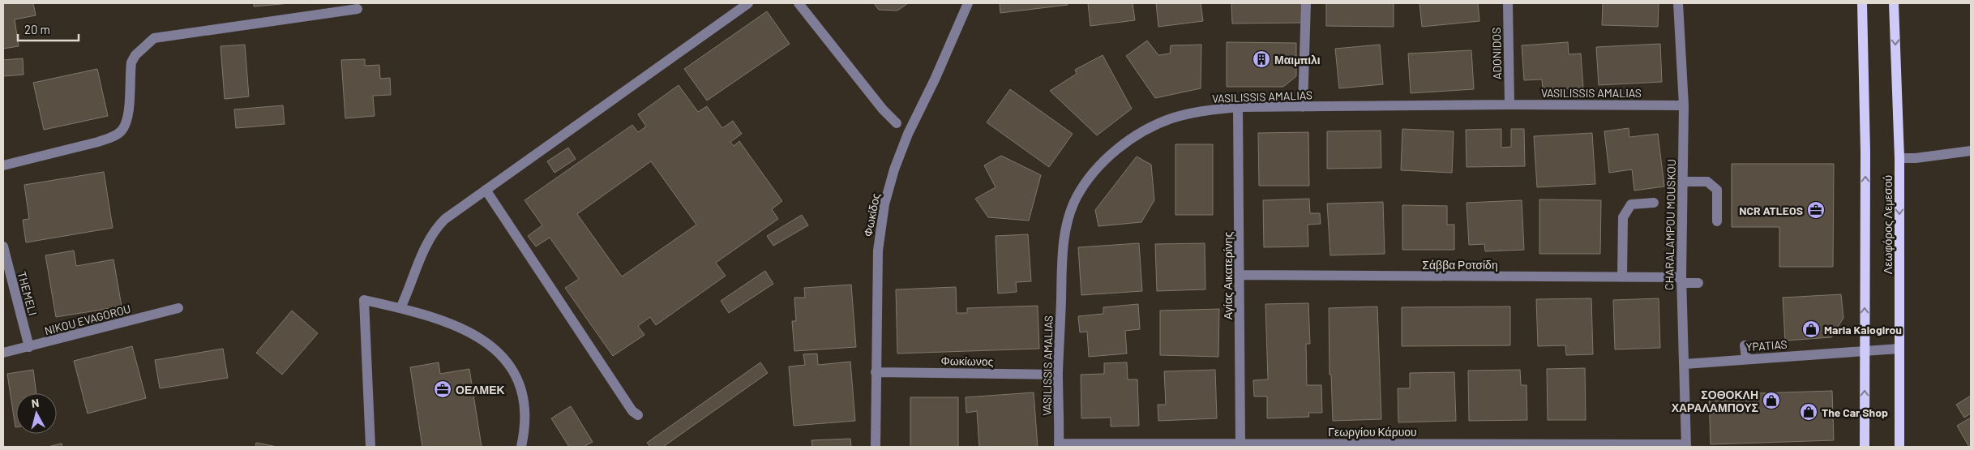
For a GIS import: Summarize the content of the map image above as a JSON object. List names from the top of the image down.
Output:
{
  "streets": {
    "main road": ["Λεωφόρος Λεμεσού"],
    "street": [
      "ADONIDOS",
      "VASILISSIS AMALIAS",
      "Φωκίδος",
      "CHARALAMPOU MOUSKOU",
      "Σάββα Ροτσίδη",
      "Αγίας Αικατερίνης",
      "THEMELI",
      "NIKOU EVAGOROU",
      "YPATIAS",
      "Φωκίωνος",
      "Γεωργίου Κάρυου"
    ]
  },
  "crossings": [
    ["ADONIDOS", "VASILISSIS AMALIAS"],
    ["VASILISSIS AMALIAS", "CHARALAMPOU MOUSKOU"],
    ["VASILISSIS AMALIAS", "Αγίας Αικατερίνης"],
    ["VASILISSIS AMALIAS", "Φωκίωνος"],
    ["VASILISSIS AMALIAS", "Γεωργίου Κάρυου"],
    ["Φωκίδος", "Φωκίωνος"],
    ["CHARALAMPOU MOUSKOU", "Σάββα Ροτσίδη"],
    ["CHARALAMPOU MOUSKOU", "YPATIAS"],
    ["CHARALAMPOU MOUSKOU", "Γεωργίου Κάρυου"],
    ["Λεωφόρος Λεμεσού", "YPATIAS"],
    ["Σάββα Ροτσίδη", "Αγίας Αικατερίνης"],
    ["Αγίας Αικατερίνης", "Γεωργίου Κάρυου"],
    ["THEMELI", "NIKOU EVAGOROU"]
  ],
  "places": {
    "building": ["Μαιμπιλι"],
    "office": ["NCR ATLEOS", "ΟΕΛΜΕΚ"],
    "shop": ["Maria Kalogirou", "ΣΟΘΟΚΛΗ ΧΑΡΑΛΑΜΠΟΥΣ", "The Car Shop"]
  },
  "scale_bar": "20 m",
  "north": "top"
}
